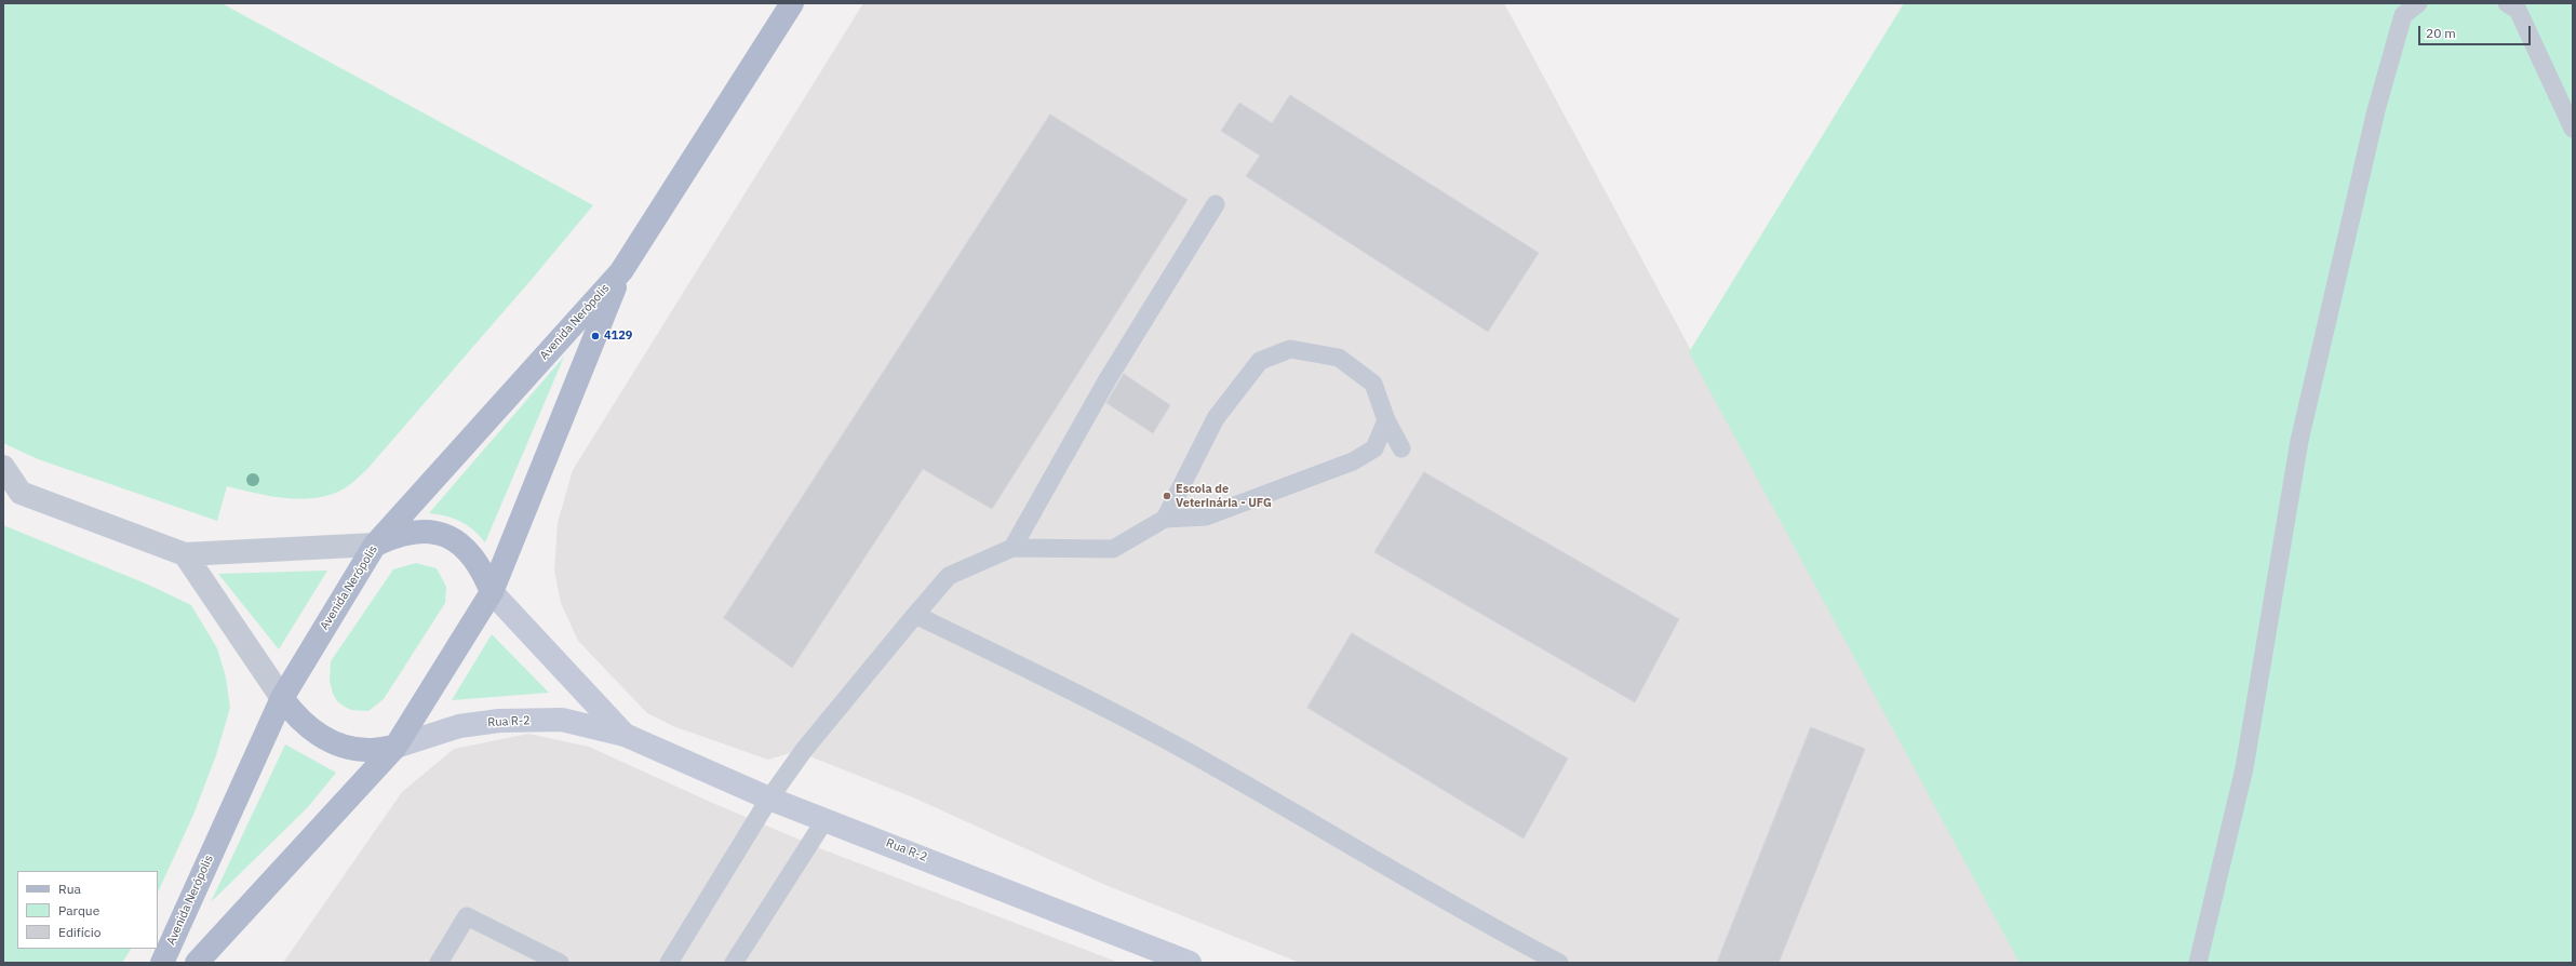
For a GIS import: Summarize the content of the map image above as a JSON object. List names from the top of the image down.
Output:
{
  "streets": {
    "main road": ["Avenida Nerópolis"],
    "street": ["Rua R-2"]
  },
  "crossings": [
    ["Avenida Nerópolis", "Rua R-2"]
  ],
  "places": ["4129", "Escola de Veterinária - UFG"],
  "legend": ["Rua", "Parque", "Edifício"],
  "scale_bar": "20 m"
}
